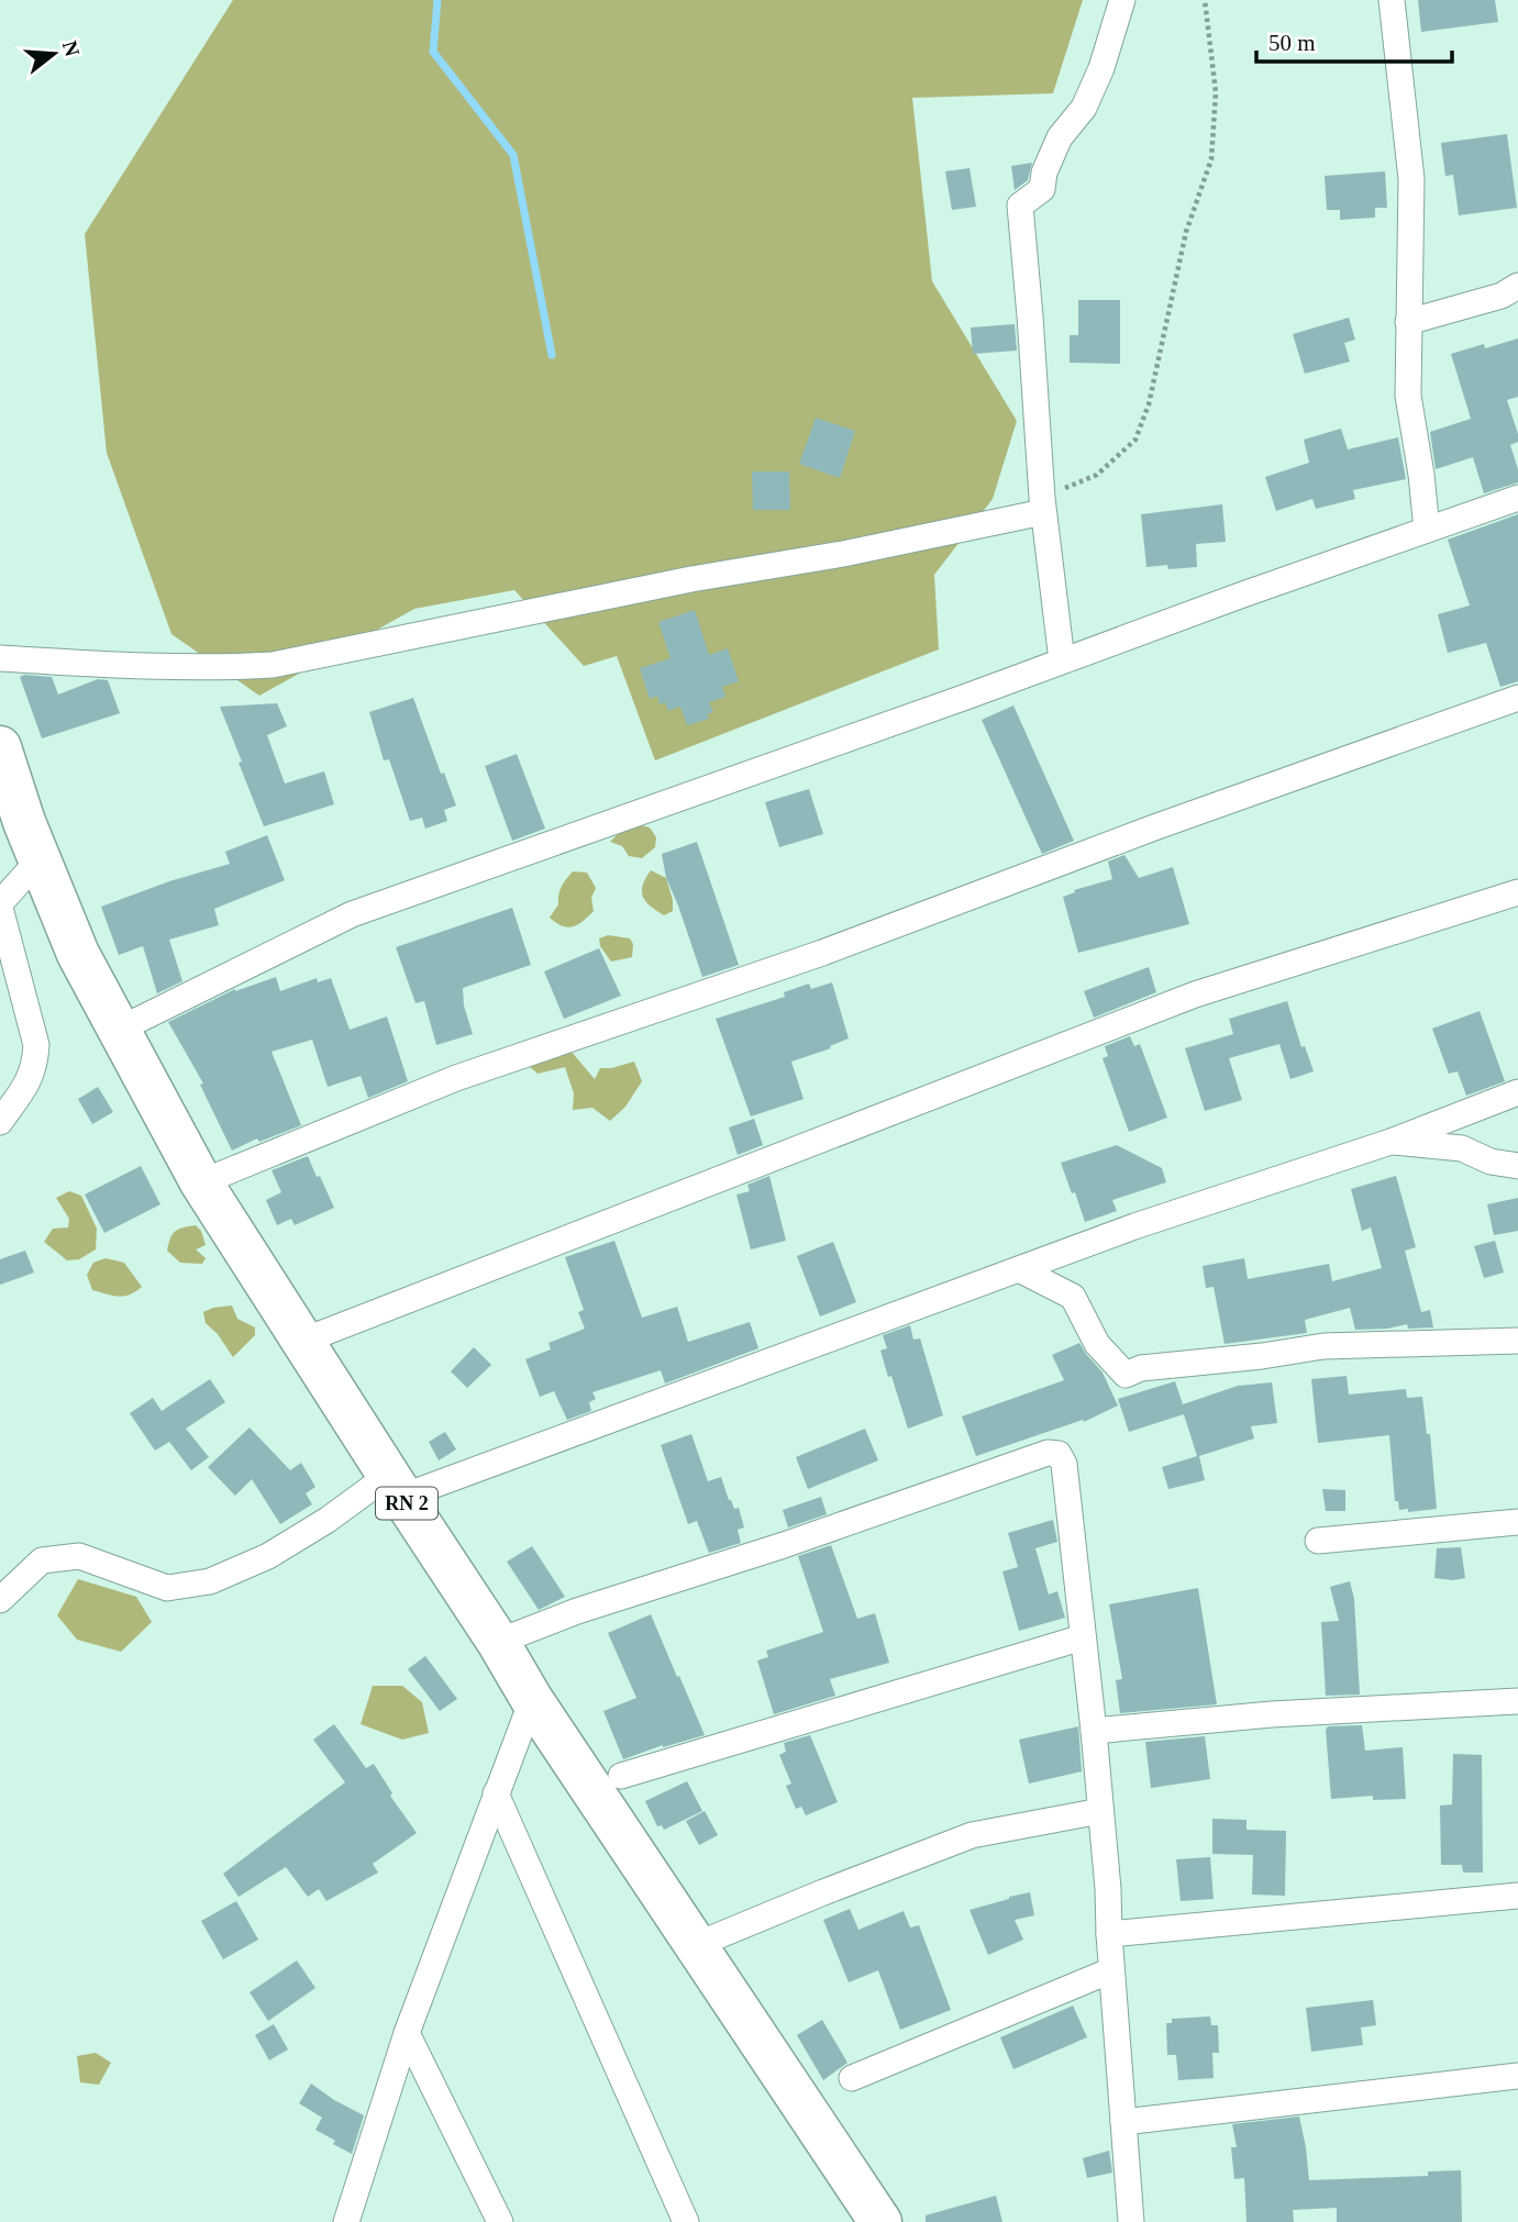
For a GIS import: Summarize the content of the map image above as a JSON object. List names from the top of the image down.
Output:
{
  "streets": {
    "highway": ["RN 2"]
  },
  "scale_bar": "50 m",
  "north": "right"
}
